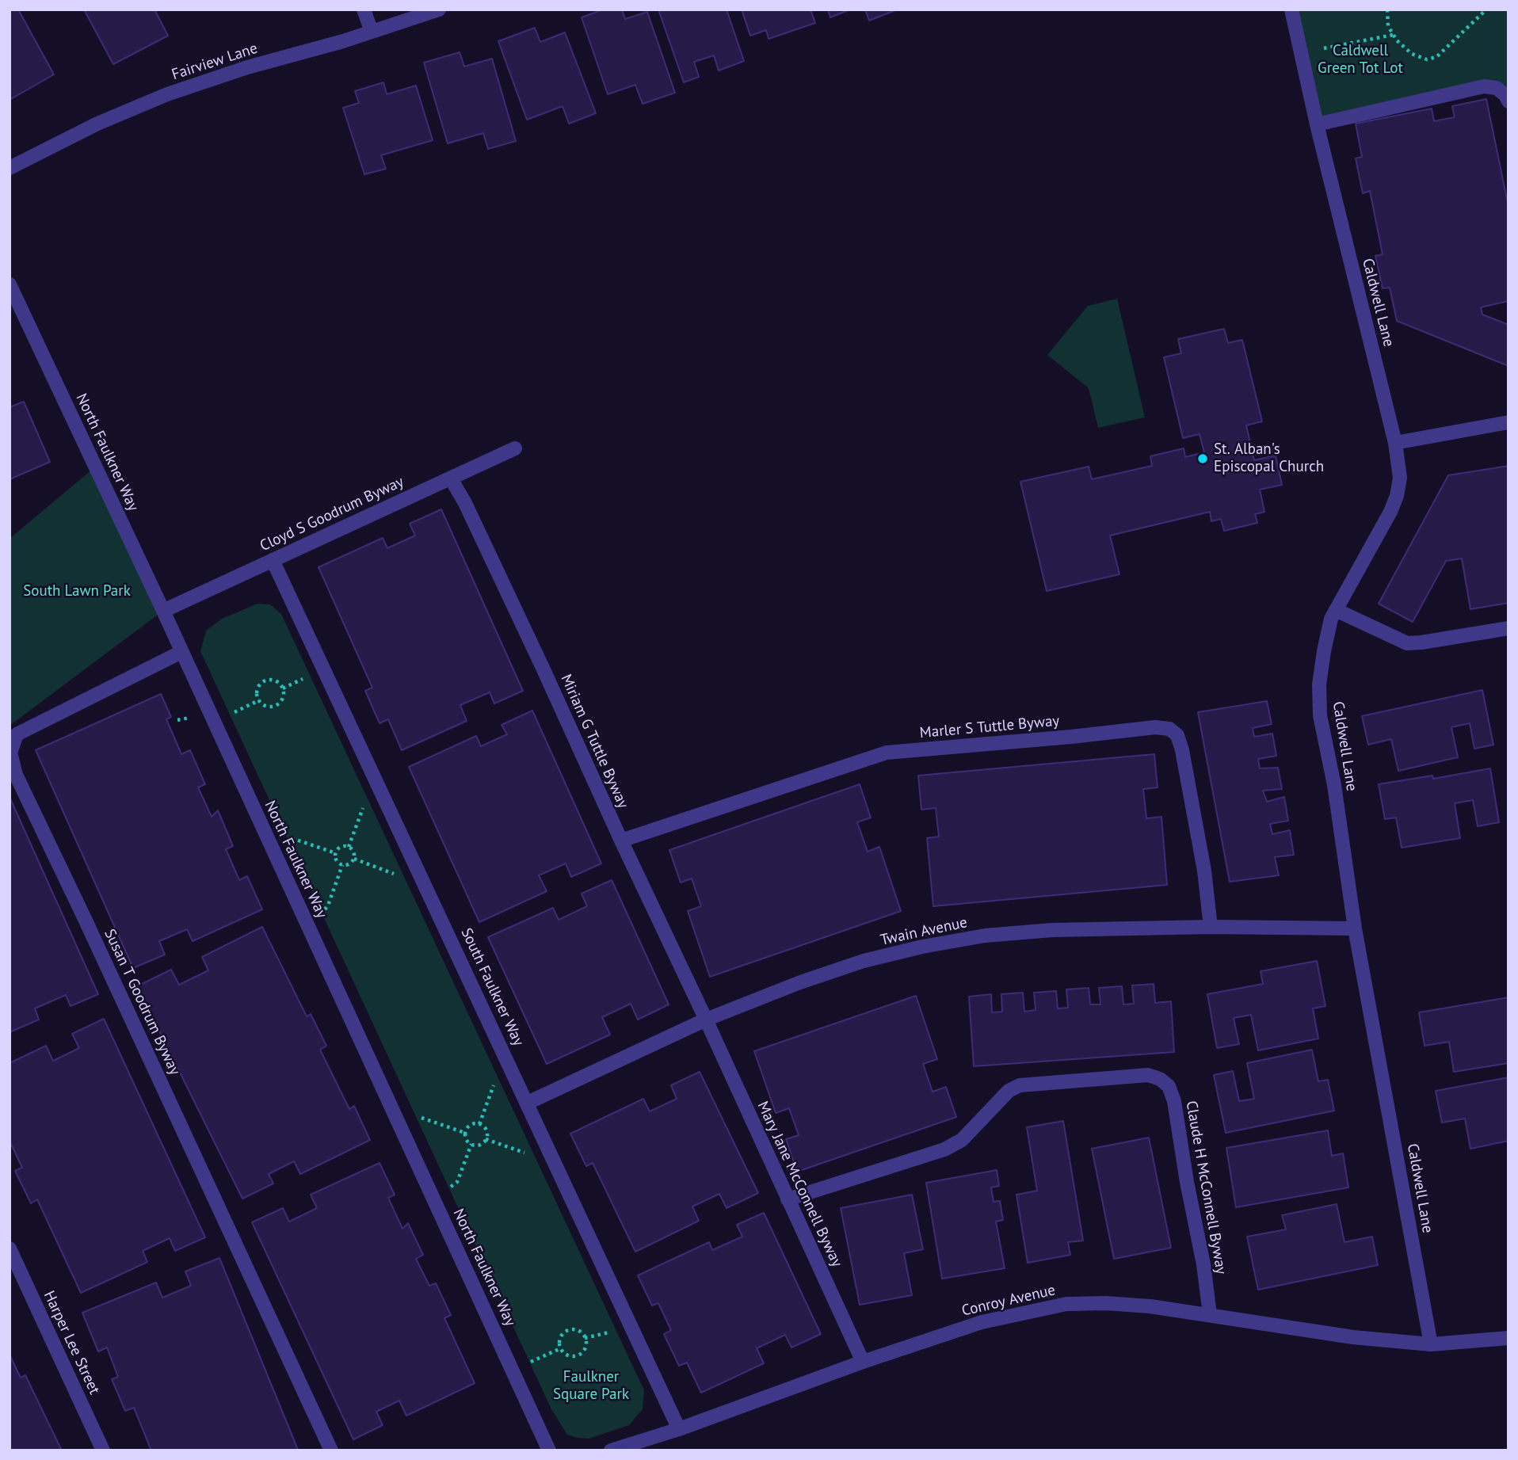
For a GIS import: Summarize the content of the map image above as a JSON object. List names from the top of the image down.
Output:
{
  "streets": {
    "street": [
      "Fairview Lane",
      "Caldwell Lane",
      "North Faulkner Way",
      "Cloyd S Goodrum Byway",
      "Marler S Tuttle Byway",
      "Miriam G Tuttle Byway",
      "Twain Avenue",
      "South Faulkner Way",
      "Susan T Goodrum Byway",
      "Mary Jane McConnell Byway",
      "Claude H McConnell Byway",
      "Conroy Avenue",
      "Harper Lee Street"
    ]
  },
  "crossings": [
    ["Caldwell Lane", "Twain Avenue"],
    ["Caldwell Lane", "Conroy Avenue"],
    ["North Faulkner Way", "Cloyd S Goodrum Byway"],
    ["North Faulkner Way", "Susan T Goodrum Byway"],
    ["Cloyd S Goodrum Byway", "Miriam G Tuttle Byway"],
    ["Cloyd S Goodrum Byway", "South Faulkner Way"],
    ["Marler S Tuttle Byway", "Miriam G Tuttle Byway"],
    ["Marler S Tuttle Byway", "Twain Avenue"],
    ["Miriam G Tuttle Byway", "Twain Avenue"],
    ["Miriam G Tuttle Byway", "Mary Jane McConnell Byway"],
    ["Twain Avenue", "South Faulkner Way"],
    ["Twain Avenue", "Mary Jane McConnell Byway"],
    ["South Faulkner Way", "Conroy Avenue"],
    ["Mary Jane McConnell Byway", "Claude H McConnell Byway"],
    ["Mary Jane McConnell Byway", "Conroy Avenue"],
    ["Claude H McConnell Byway", "Conroy Avenue"]
  ],
  "parks": ["Caldwell Green Tot Lot", "South Lawn Park", "Faulkner Square Park"],
  "places": ["St. Alban's Episcopal Church"]
}
